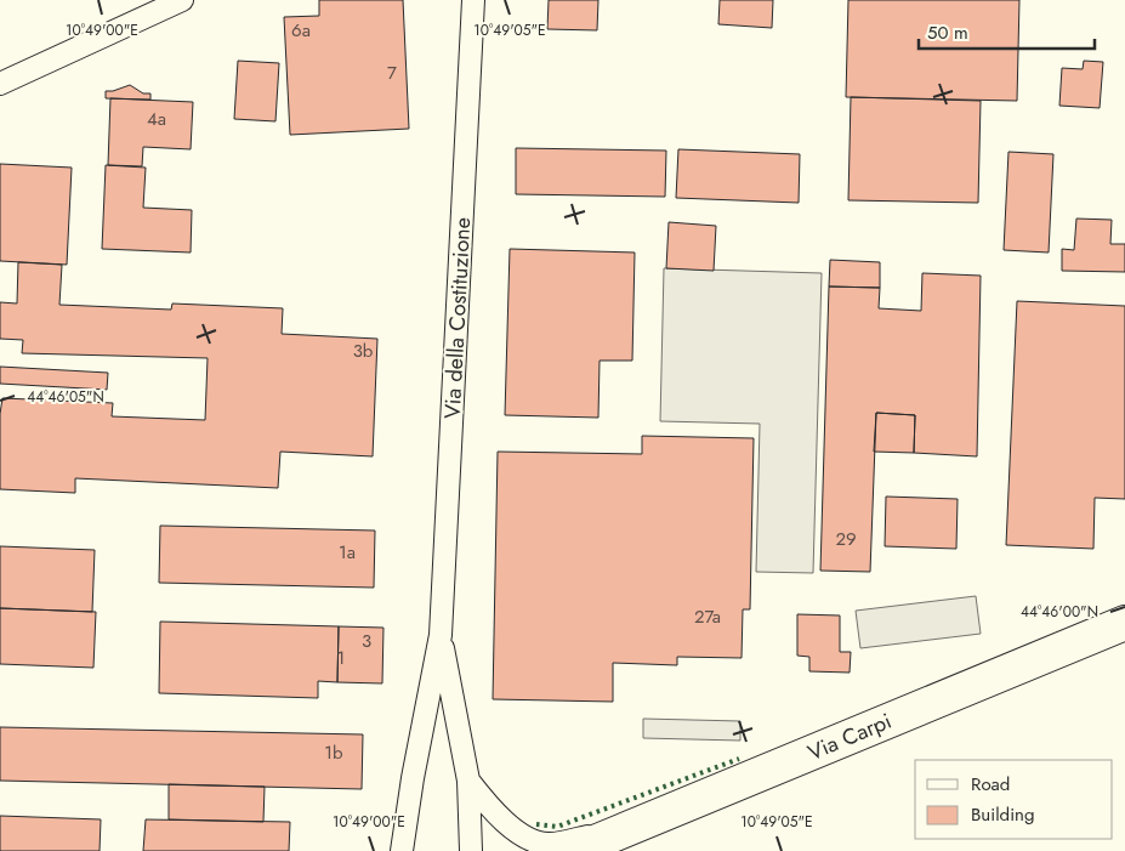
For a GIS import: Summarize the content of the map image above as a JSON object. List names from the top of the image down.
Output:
{
  "streets": {
    "main road": ["Via Carpi"],
    "street": ["Via della Costituzione"]
  },
  "crossings": [
    ["Via della Costituzione", "Via Carpi"]
  ],
  "house_numbers": [
    "6a",
    "7",
    "4a",
    "3b",
    "29",
    "1a",
    "27a",
    "3",
    "1",
    "1b"
  ],
  "legend": ["Road", "Building"],
  "scale_bar": "50 m",
  "coordinates": [
    "10°49'00\"E",
    "10°49'05\"E",
    "44°46'05\"N",
    "44°46'00\"N"
  ]
}
